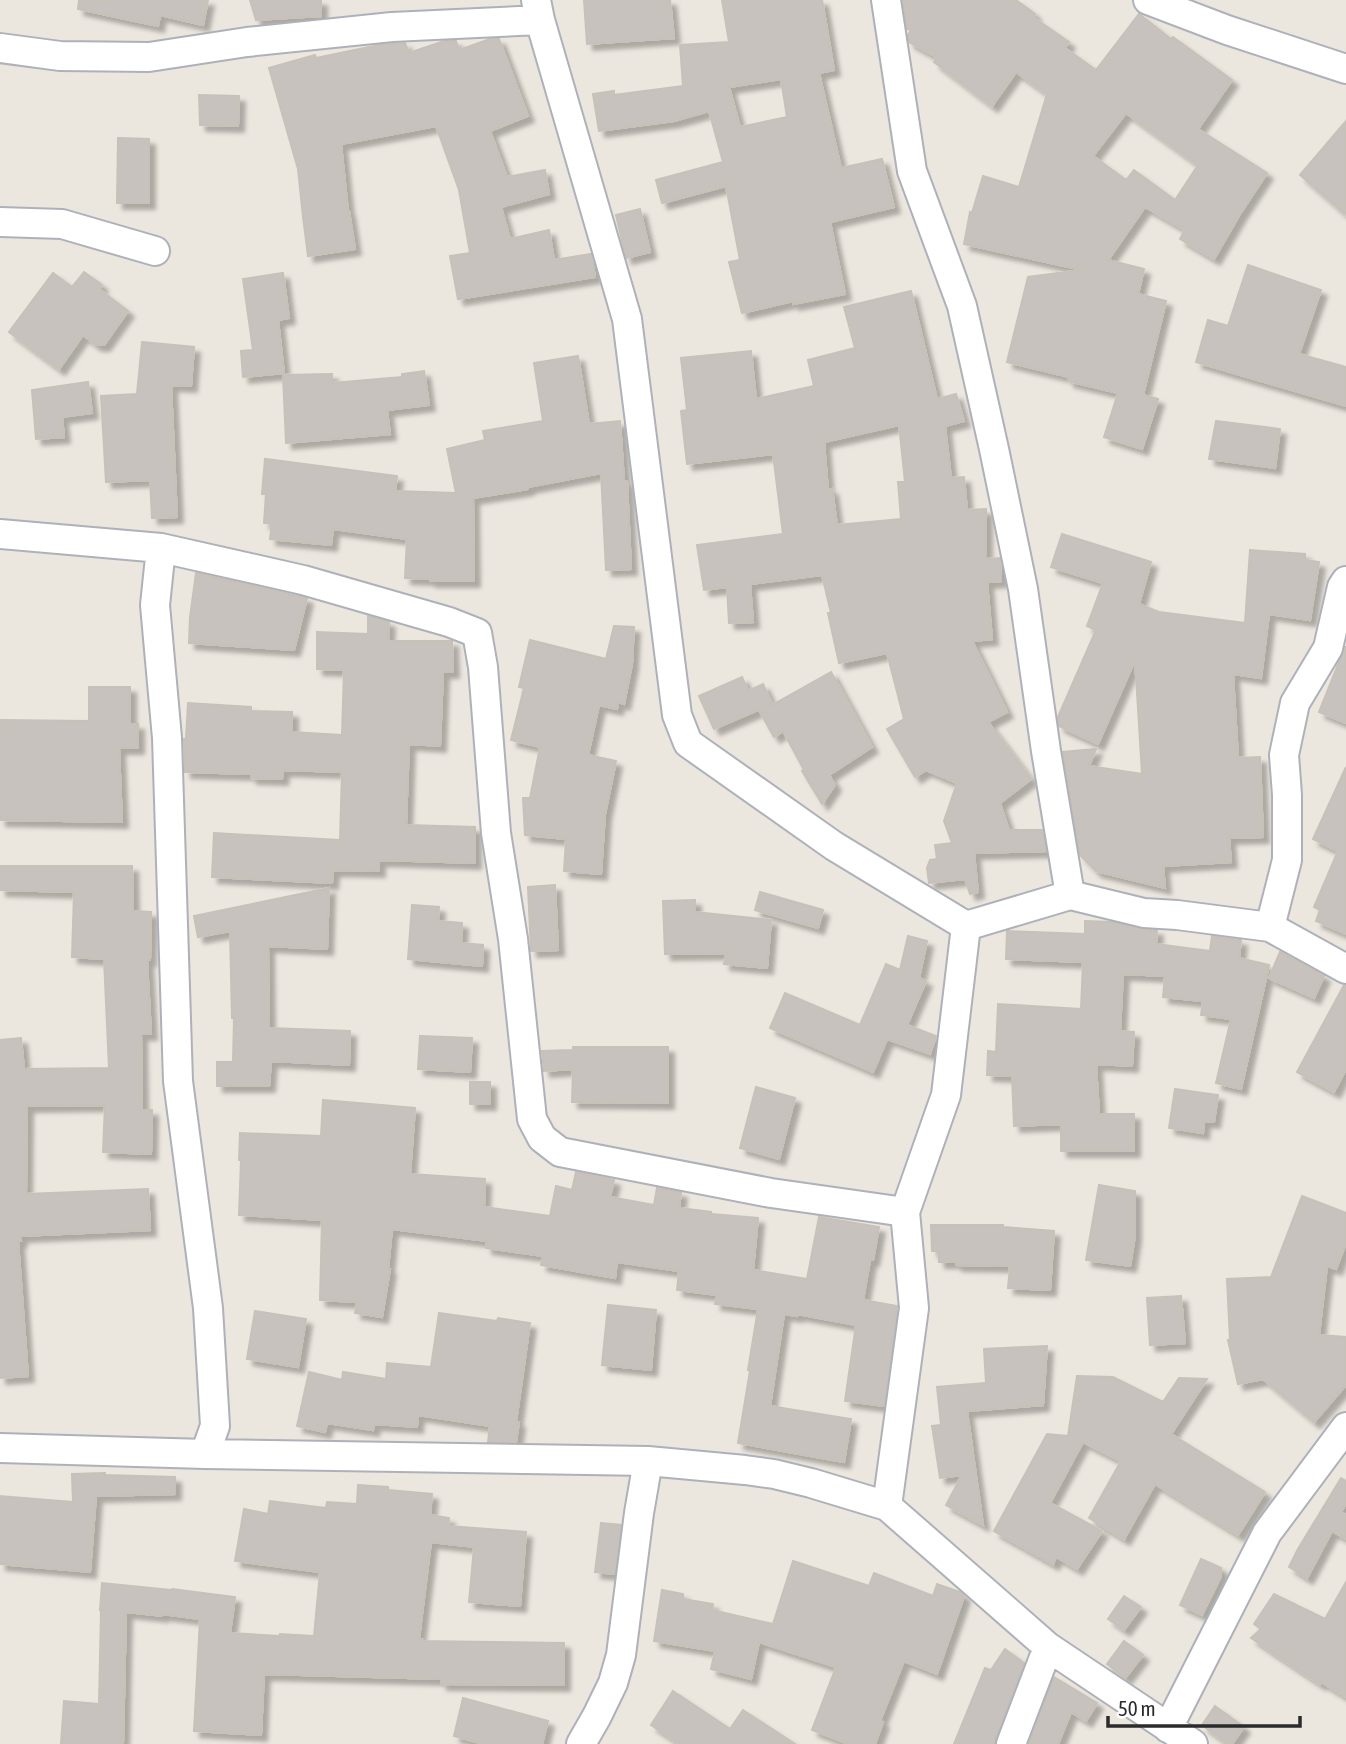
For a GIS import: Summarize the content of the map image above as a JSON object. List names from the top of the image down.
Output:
{
  "scale_bar": "50 m"
}
